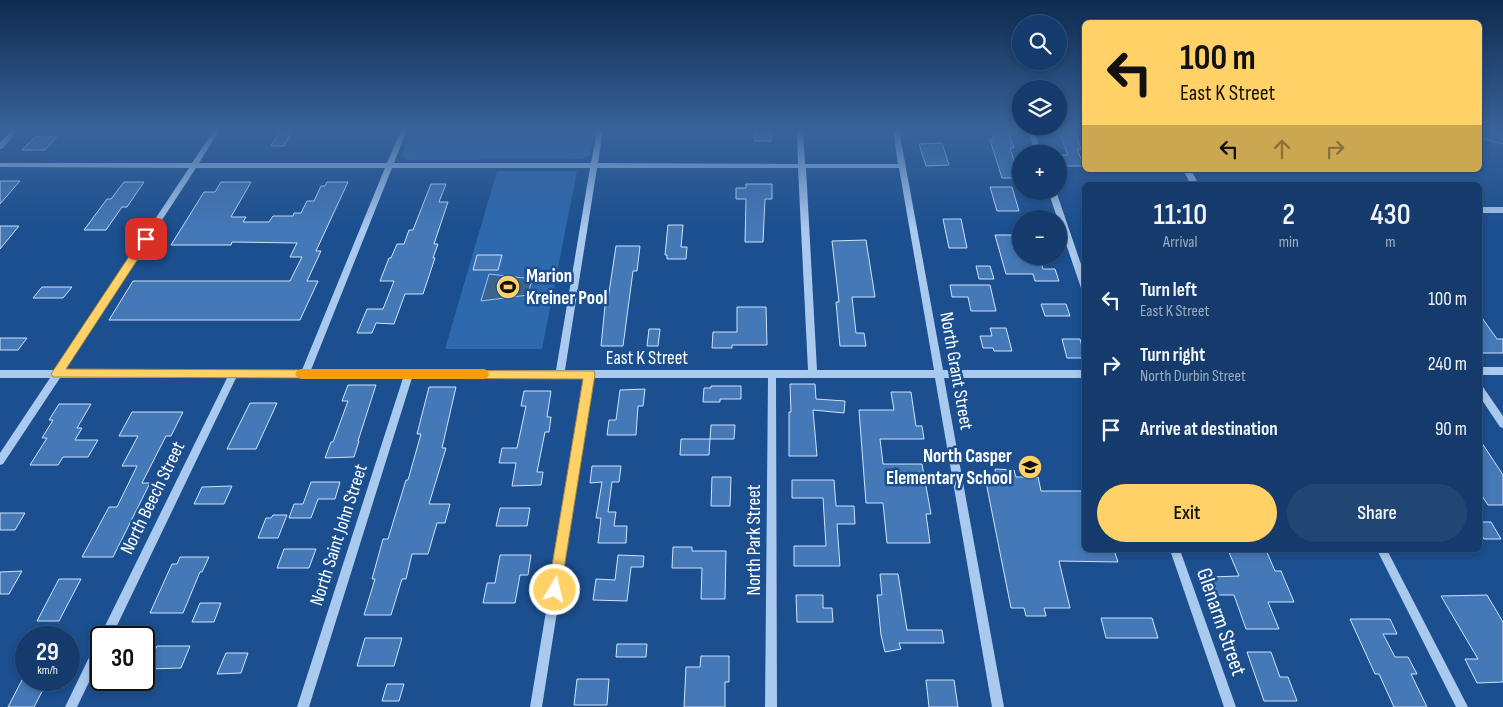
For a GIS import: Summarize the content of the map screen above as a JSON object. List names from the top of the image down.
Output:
{
  "streets": {
    "street": [
      "East K Street",
      "North Grant Street",
      "North Beech Street",
      "North Saint John Street",
      "North Park Street",
      "Glenarm Street"
    ]
  },
  "crossings": [
    ["East K Street", "North Grant Street"],
    ["East K Street", "North Beech Street"],
    ["East K Street", "North Saint John Street"],
    ["East K Street", "North Park Street"]
  ],
  "places": {
    "sports": ["Marion Kreiner Pool"],
    "school or university": ["North Casper Elementary School"]
  },
  "page": {
    "map_buttons": ["+", "−"],
    "turn": ["100 m", "East K Street"],
    "eta": [
      "11:10",
      "Arrival",
      "2",
      "min",
      "430",
      "m"
    ],
    "list": [
      {
        "name": "Turn left",
        "note": "East K Street",
        "value": "100 m"
      },
      {
        "name": "Turn right",
        "note": "North Durbin Street",
        "value": "240 m"
      },
      {
        "name": "Arrive at destination",
        "value": "90 m"
      }
    ],
    "buttons": ["Exit", "Share"],
    "speed": "29 km/h",
    "limit": "30"
  }
}
